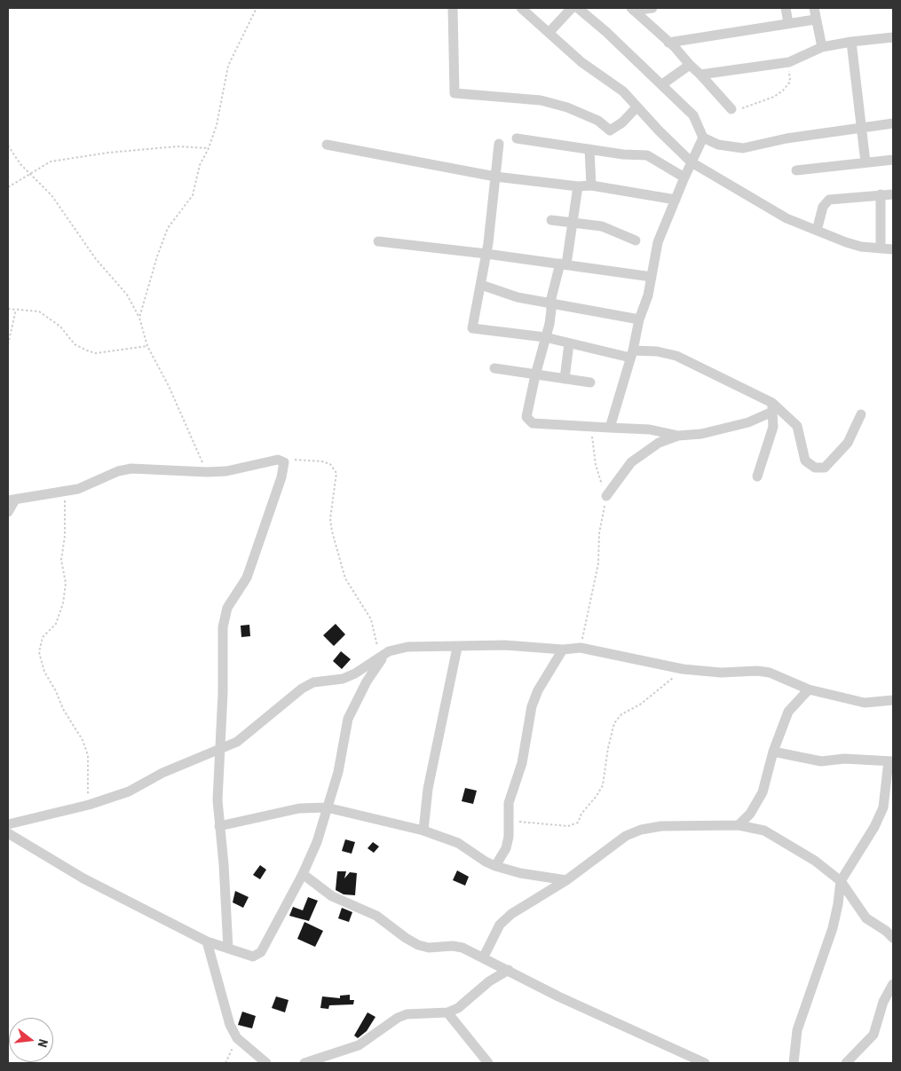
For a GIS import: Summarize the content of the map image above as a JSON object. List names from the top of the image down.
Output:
{
  "north": "right"
}
